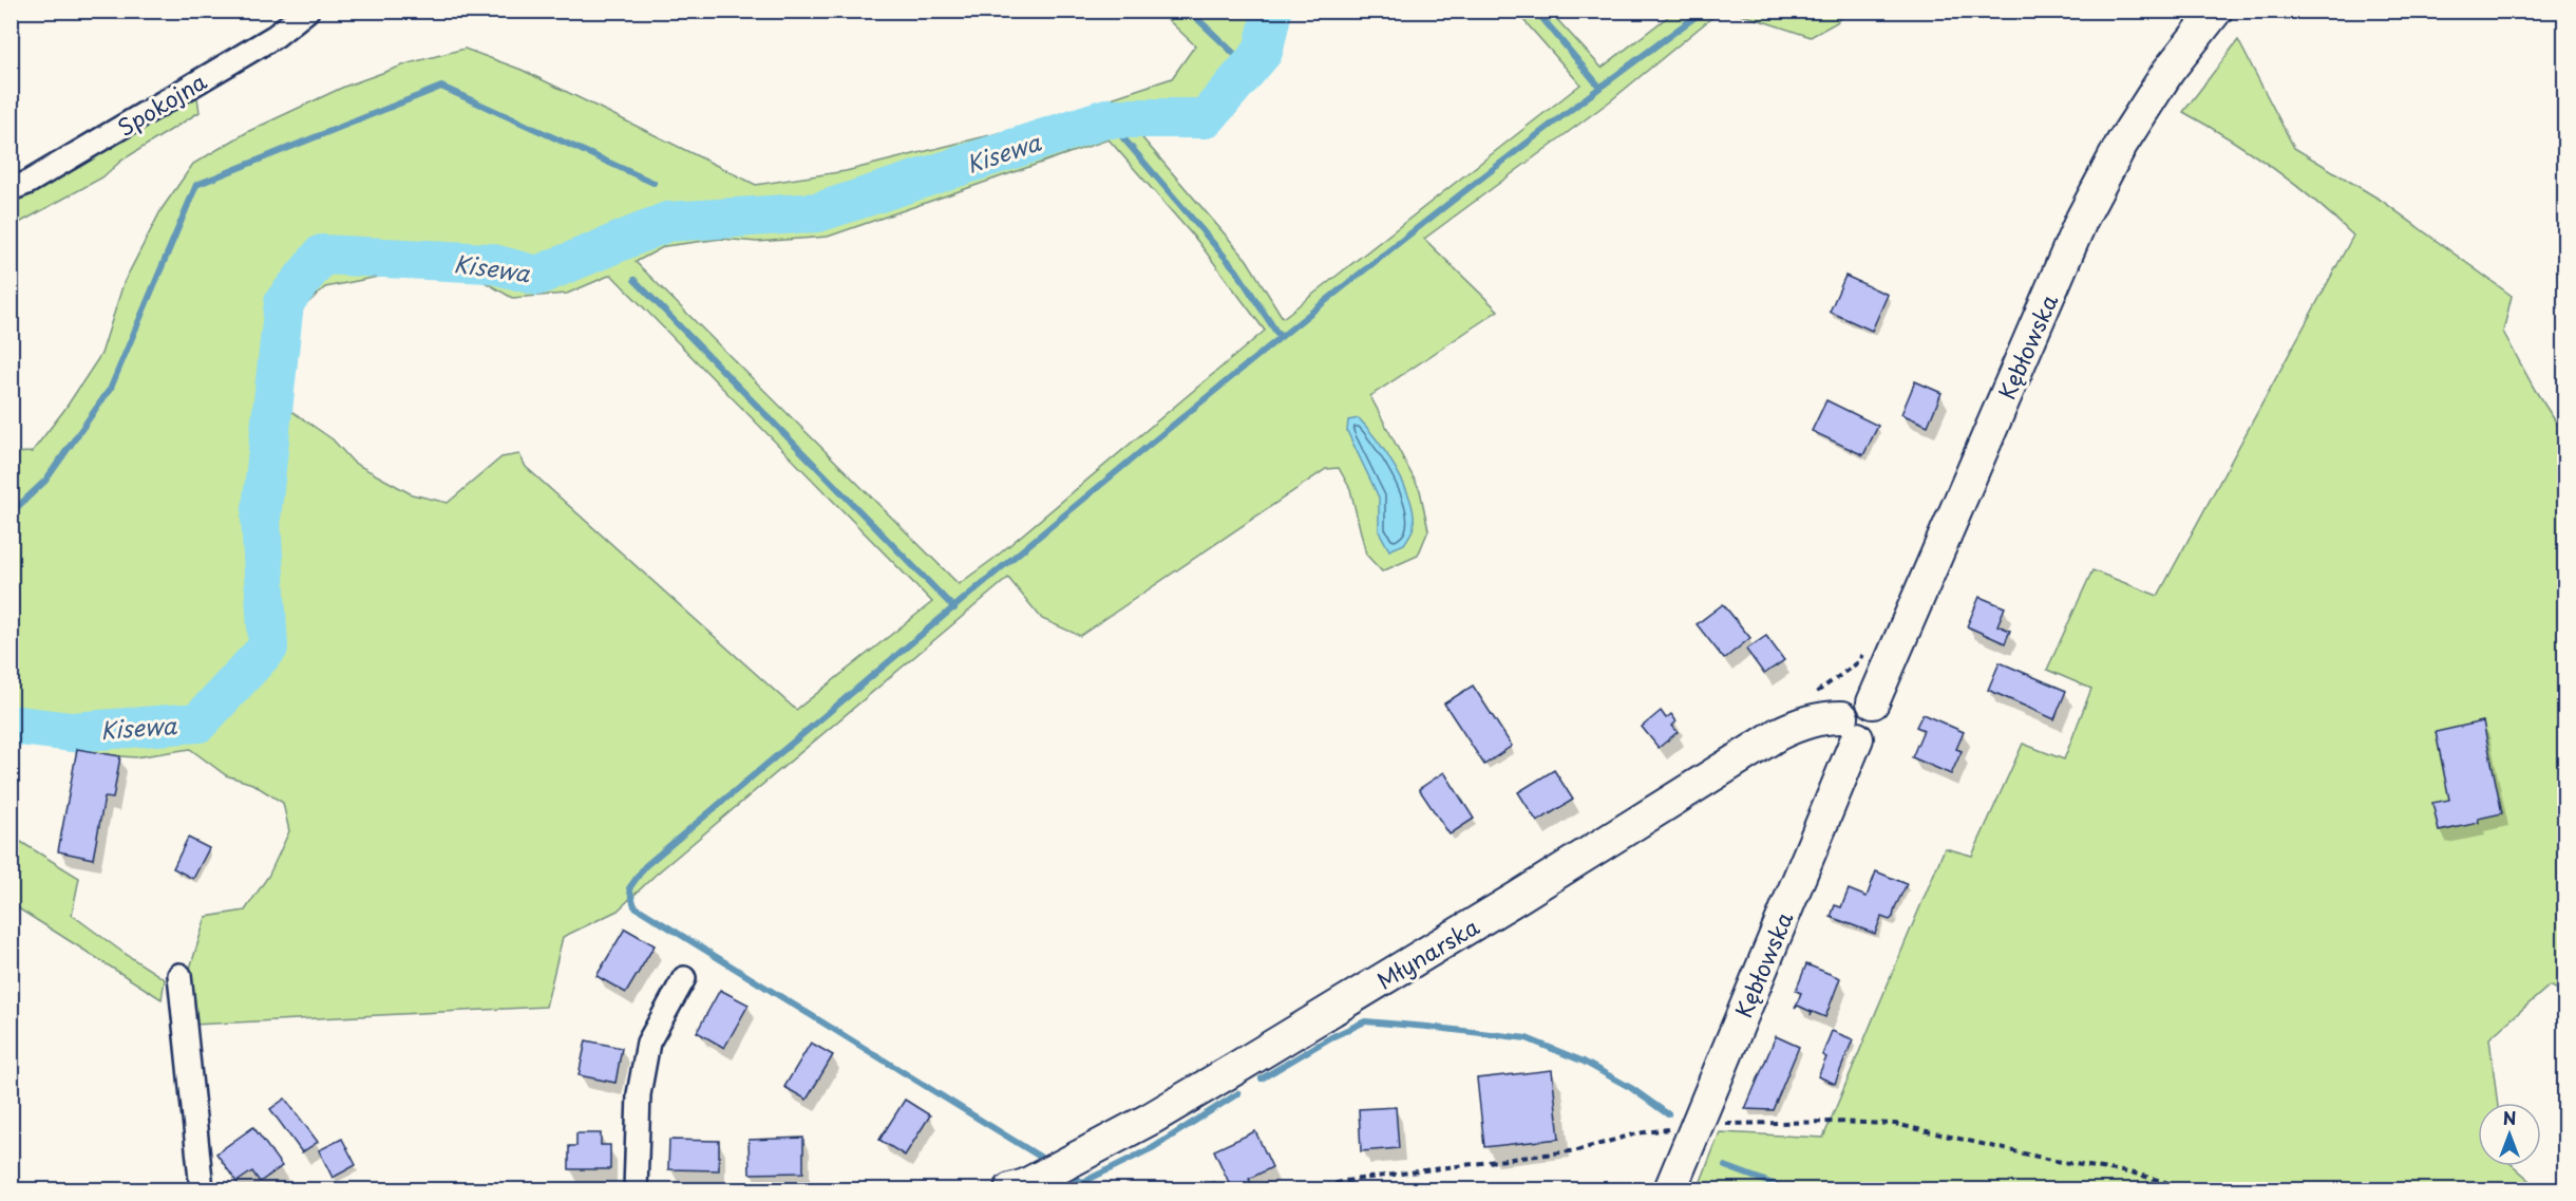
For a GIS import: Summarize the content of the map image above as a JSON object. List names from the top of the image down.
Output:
{
  "streets": {
    "street": ["Spokojna", "Kębłowska", "Młynarska"]
  },
  "crossings": [
    ["Kębłowska", "Młynarska"]
  ],
  "water": ["Kisewa"],
  "north": "top"
}
